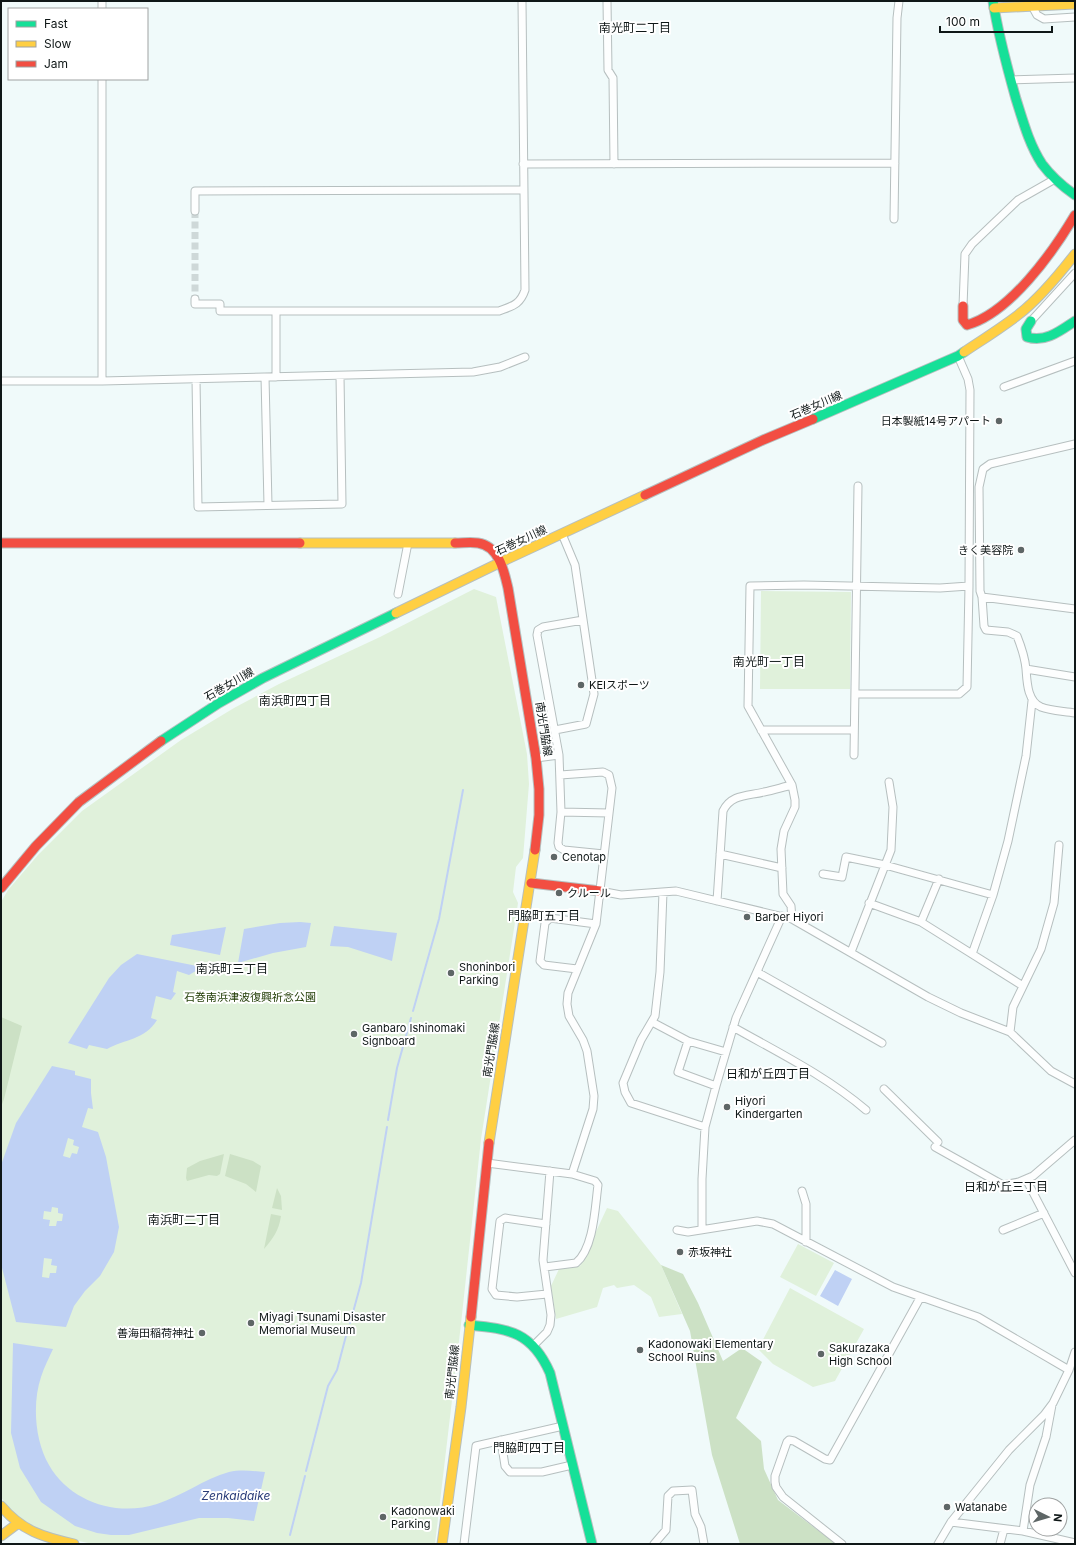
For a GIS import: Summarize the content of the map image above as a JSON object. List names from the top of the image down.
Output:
{
  "streets": {
    "street": ["石巻女川線", "南光門脇線"]
  },
  "crossings": [
    ["石巻女川線", "南光門脇線"]
  ],
  "districts": [
    "南光町二丁目",
    "南光町一丁目",
    "南浜町四丁目",
    "門脇町五丁目",
    "南浜町三丁目",
    "日和が丘四丁目",
    "日和が丘三丁目",
    "南浜町二丁目",
    "門脇町四丁目"
  ],
  "water": ["Zenkaidaike"],
  "parks": ["石巻南浜津波復興祈念公園"],
  "places": [
    "日本製紙14号アパート",
    "きく美容院",
    "KEIスポーツ",
    "Cenotap",
    "クルール",
    "Barber Hiyori",
    "Shoninbori Parking",
    "Ganbaro Ishinomaki Signboard",
    "Hiyori Kindergarten",
    "赤坂神社",
    "Miyagi Tsunami Disaster Memorial Museum",
    "善海田稲荷神社",
    "Kadonowaki Elementary School Ruins",
    "Sakurazaka High School",
    "Watanabe",
    "Kadonowaki Parking"
  ],
  "legend": ["Fast", "Slow", "Jam"],
  "scale_bar": "100 m",
  "north": "right"
}
